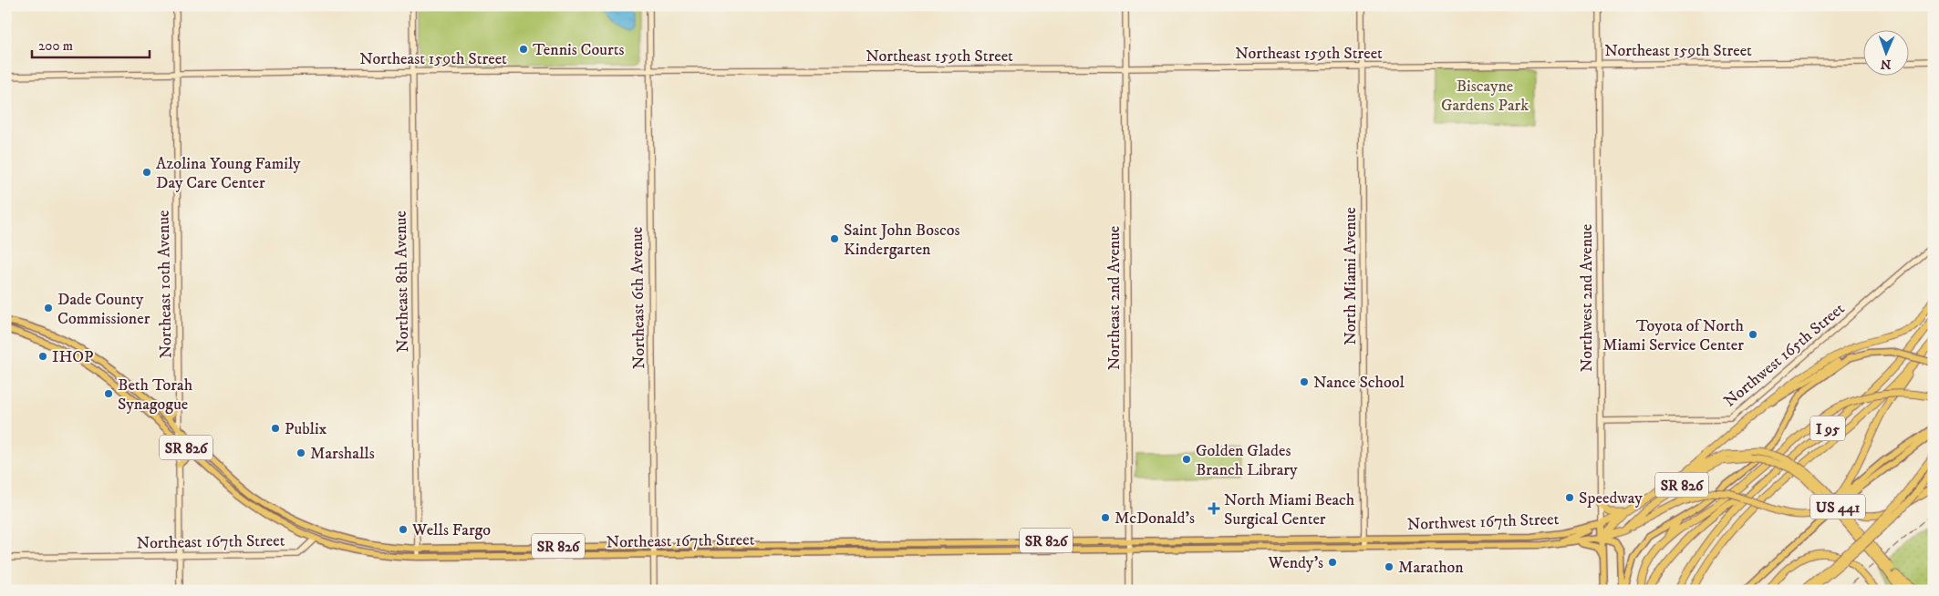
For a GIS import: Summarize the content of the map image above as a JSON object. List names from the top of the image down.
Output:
{
  "streets": {
    "highway": ["I 95", "SR 826"],
    "main road": [
      "Northwest 2nd Avenue",
      "US 441",
      "Northwest 167th Street",
      "Northeast 167th Street"
    ],
    "street": [
      "Northeast 159th Street",
      "North Miami Avenue",
      "Northeast 8th Avenue",
      "Northeast 10th Avenue",
      "Northeast 6th Avenue",
      "Northeast 2nd Avenue",
      "Northwest 165th Street"
    ]
  },
  "crossings": [
    ["Northeast 159th Street", "North Miami Avenue"],
    ["Northeast 159th Street", "Northeast 8th Avenue"],
    ["Northeast 159th Street", "Northeast 10th Avenue"],
    ["Northeast 159th Street", "Northeast 6th Avenue"],
    ["Northeast 159th Street", "Northeast 2nd Avenue"],
    ["Northeast 159th Street", "Northwest 2nd Avenue"],
    ["North Miami Avenue", "Northwest 167th Street"],
    ["North Miami Avenue", "Northeast 167th Street"],
    ["Northeast 8th Avenue", "Northeast 167th Street"],
    ["Northeast 10th Avenue", "SR 826"],
    ["Northeast 10th Avenue", "Northeast 167th Street"],
    ["Northeast 6th Avenue", "Northeast 167th Street"],
    ["Northeast 2nd Avenue", "Northeast 167th Street"],
    ["Northwest 2nd Avenue", "Northwest 165th Street"],
    ["Northwest 2nd Avenue", "SR 826"],
    ["Northwest 2nd Avenue", "Northwest 167th Street"],
    ["SR 826", "Northwest 167th Street"],
    ["SR 826", "Northeast 167th Street"],
    ["Northwest 167th Street", "Northeast 167th Street"]
  ],
  "parks": ["Biscayne Gardens Park"],
  "places": {
    "other": [
      "Tennis Courts",
      "Azolina Young Family Day Care Center",
      "Saint John Boscos Kindergarten",
      "Dade County Commissioner",
      "Toyota of North Miami Service Center",
      "IHOP",
      "Nance School",
      "Beth Torah Synagogue",
      "Publix",
      "Marshalls",
      "Golden Glades Branch Library",
      "Speedway",
      "McDonald's",
      "Wells Fargo",
      "Wendy's",
      "Marathon"
    ],
    "health": ["North Miami Beach Surgical Center"]
  },
  "scale_bar": "200 m",
  "north": "bottom"
}
